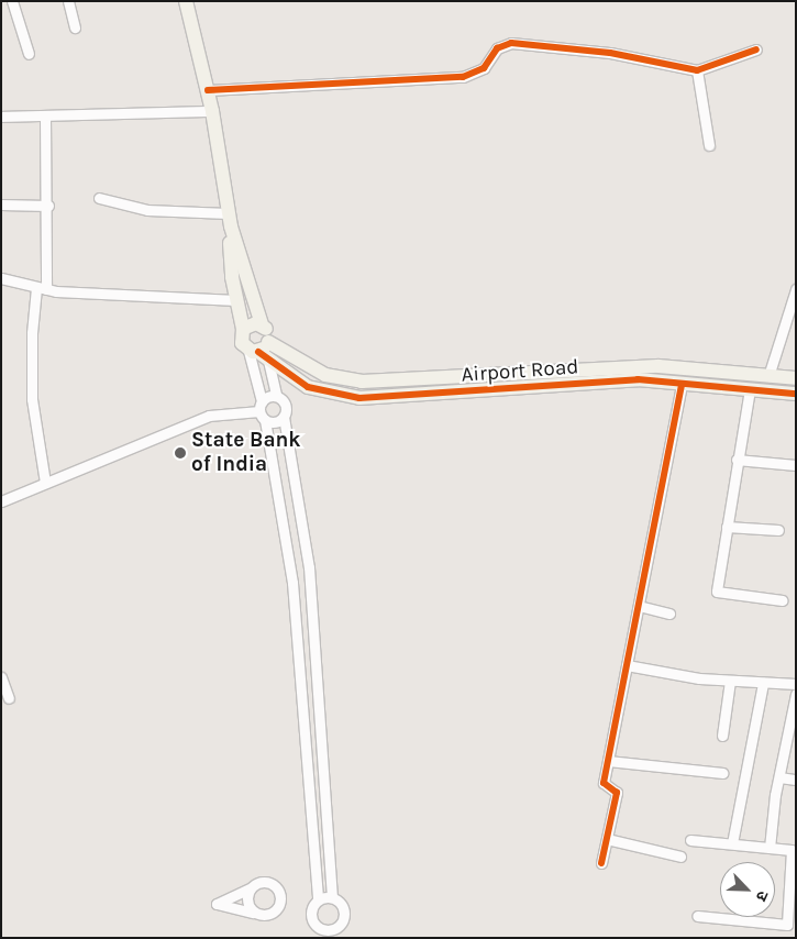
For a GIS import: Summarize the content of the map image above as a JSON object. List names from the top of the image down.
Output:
{
  "streets": {
    "street": ["Airport Road"]
  },
  "places": ["State Bank of India"],
  "north": "bottom right"
}
